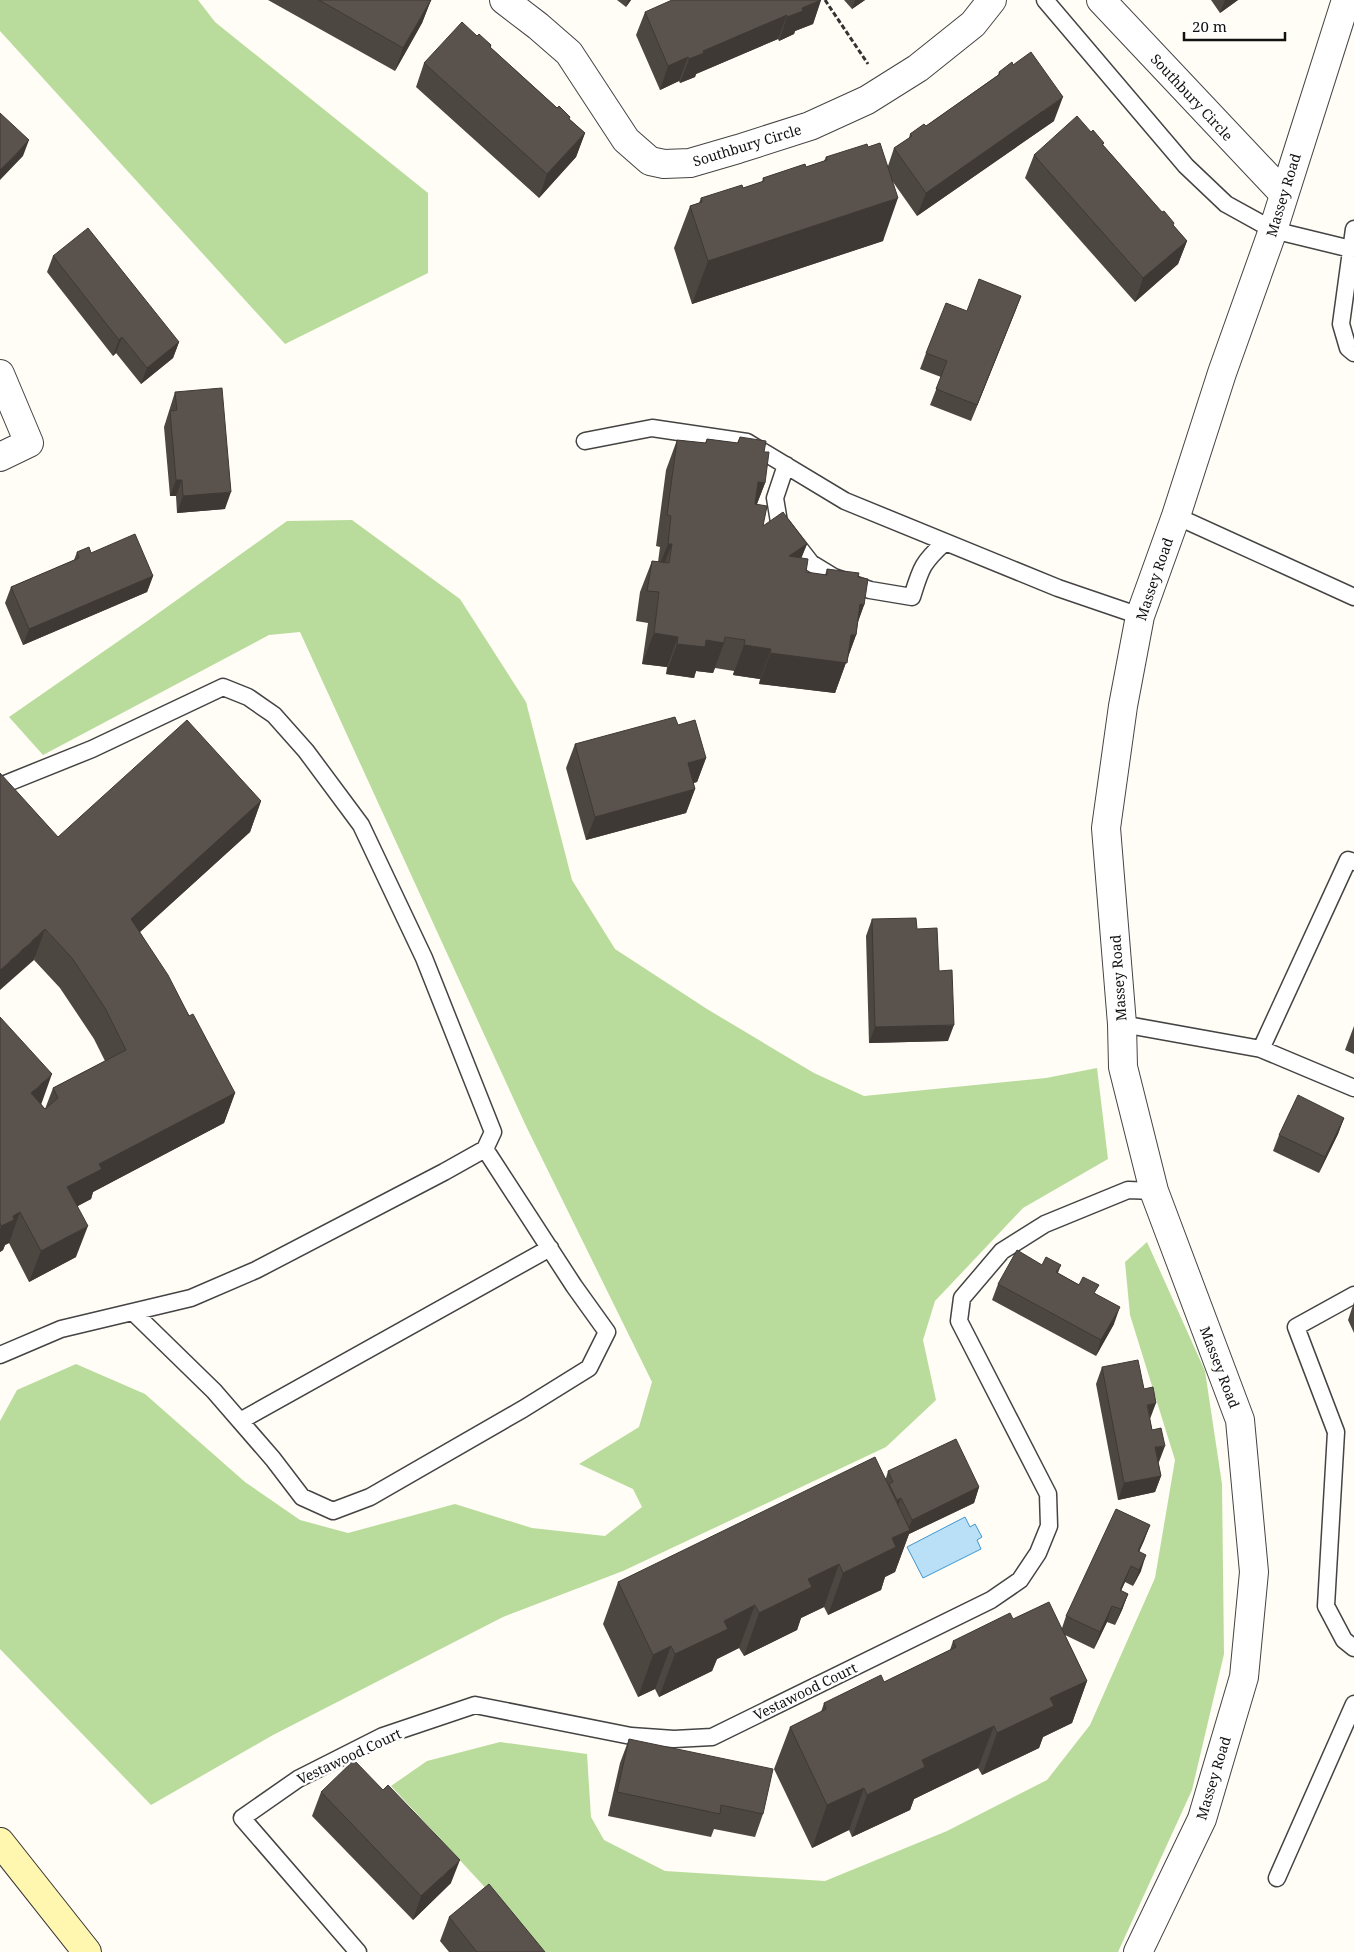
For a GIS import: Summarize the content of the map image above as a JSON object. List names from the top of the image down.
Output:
{
  "streets": {
    "street": ["Southbury Circle", "Massey Road"],
    "lane": ["Vestawood Court"]
  },
  "crossings": [
    ["Southbury Circle", "Massey Road"],
    ["Massey Road", "Vestawood Court"]
  ],
  "scale_bar": "20 m"
}
